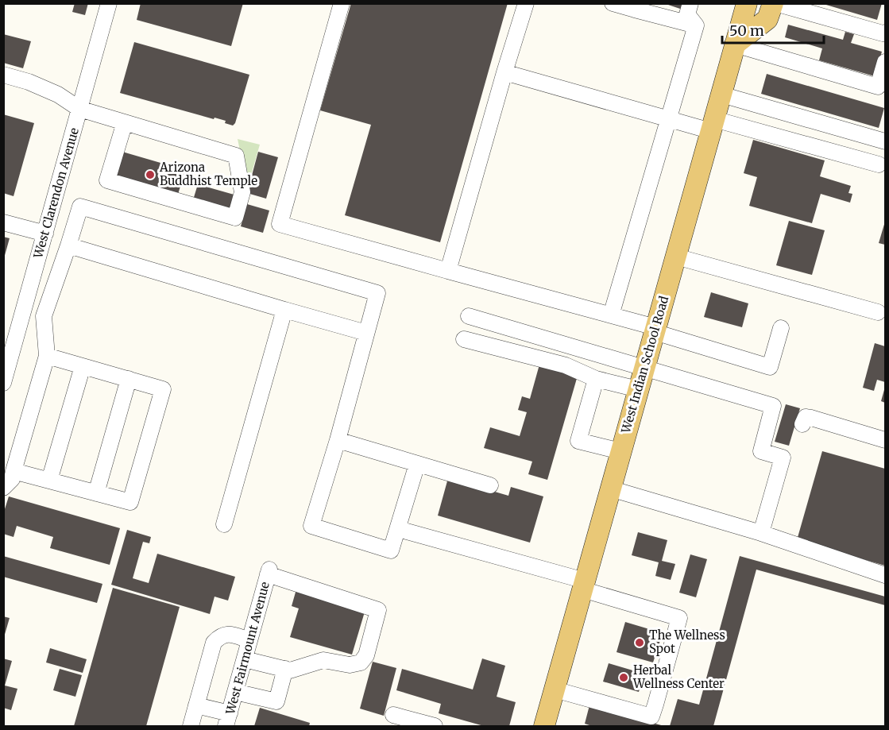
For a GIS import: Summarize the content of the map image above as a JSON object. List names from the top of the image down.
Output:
{
  "streets": {
    "main road": ["West Indian School Road"],
    "street": ["West Clarendon Avenue", "West Fairmount Avenue"]
  },
  "places": ["Arizona Buddhist Temple", "The Wellness Spot", "Herbal Wellness Center"],
  "scale_bar": "50 m"
}
